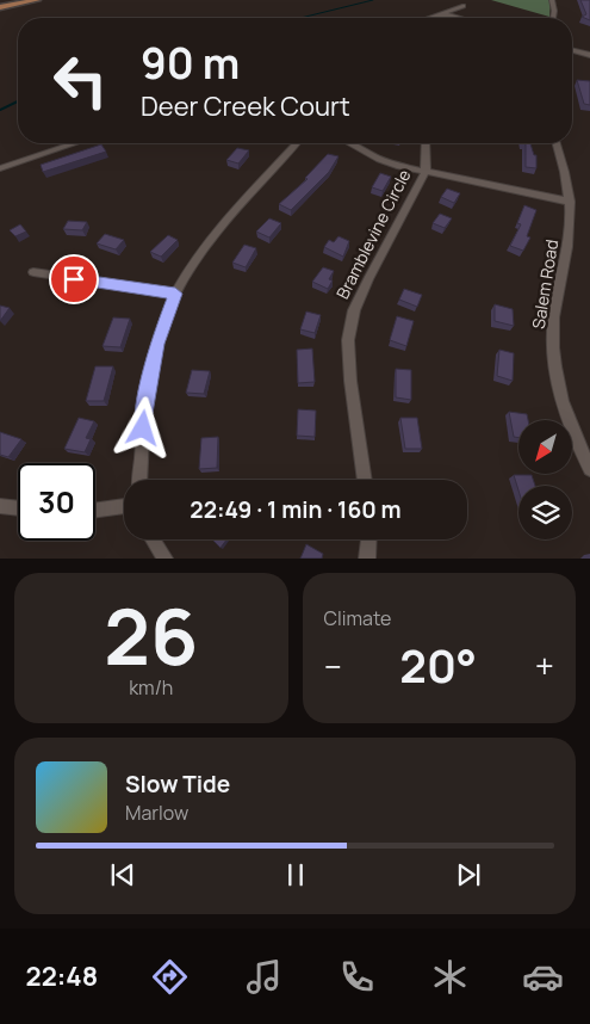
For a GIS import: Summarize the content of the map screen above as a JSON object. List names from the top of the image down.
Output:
{
  "streets": {
    "street": ["Bramblevine Circle", "Salem Road"]
  },
  "crossings": [
    ["Bramblevine Circle", "Salem Road"]
  ],
  "north": "bottom left",
  "page": {
    "turn": ["90 m", "Deer Creek Court"],
    "limit": "30",
    "trip": "22:49 · 1 min · 160 m",
    "tile": [
      ["26", "km/h"],
      "Climate"
    ],
    "heat": ["−", "20°", "+"],
    "song": ["Slow Tide", "Marlow"],
    "tabs": "22:48"
  }
}
